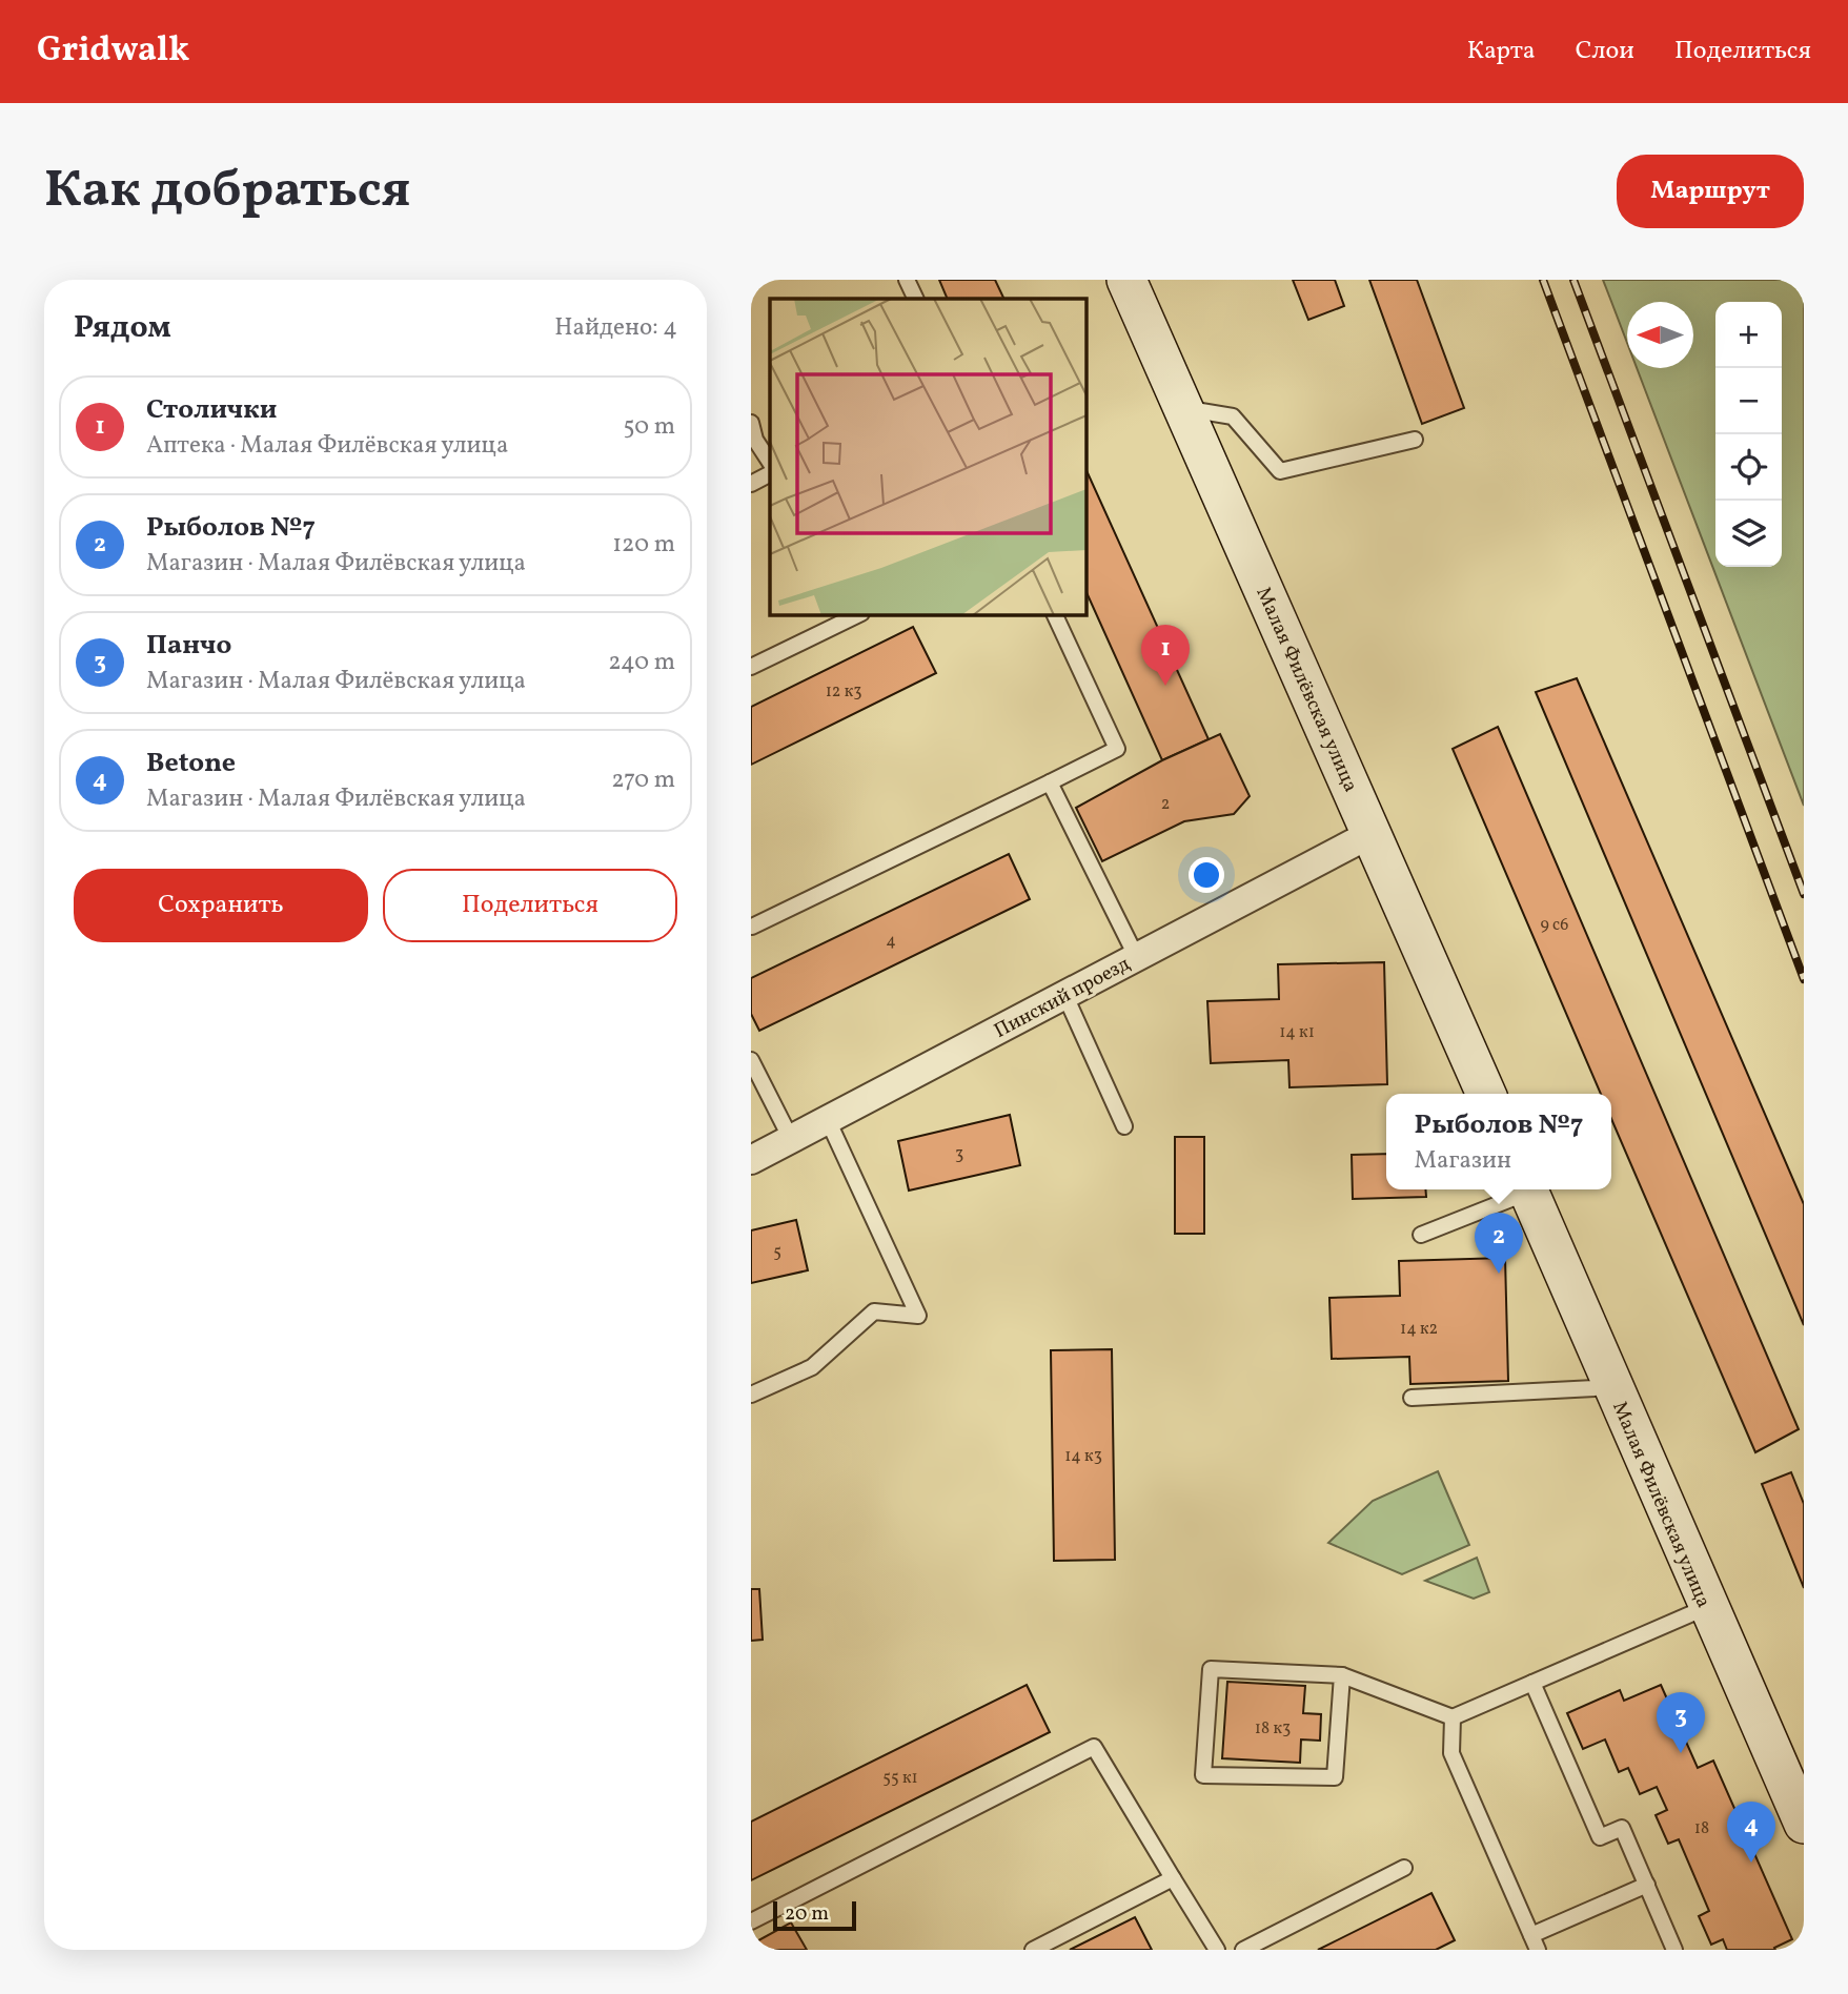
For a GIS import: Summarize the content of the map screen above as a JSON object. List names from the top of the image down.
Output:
{
  "streets": {
    "street": ["Малая Филёвская улица", "Пинский проезд"]
  },
  "crossings": [
    ["Малая Филёвская улица", "Пинский проезд"]
  ],
  "house_numbers": [
    "12 к3",
    "2",
    "9 с6",
    "4",
    "14 к1",
    "3",
    "5",
    "14 к2",
    "14 к3",
    "18 к3",
    "55 к1",
    "18"
  ],
  "scale_bar": "20 m",
  "north": "left",
  "page": {
    "header": "Gridwalk",
    "nav": ["Карта", "Слои", "Поделиться"],
    "buttons": [
      "Маршрут",
      ["Сохранить", "Поделиться"]
    ],
    "title": "Как добраться",
    "heading": ["Рядом", "Найдено: 4"],
    "map_buttons": ["+", "−"],
    "list": [
      {
        "mark": "1",
        "name": "Столички",
        "note": "Аптека · Малая Филёвская улица",
        "value": "50 m"
      },
      {
        "mark": "2",
        "name": "Рыболов №7",
        "note": "Магазин · Малая Филёвская улица",
        "value": "120 m"
      },
      {
        "mark": "3",
        "name": "Панчо",
        "note": "Магазин · Малая Филёвская улица",
        "value": "240 m"
      },
      {
        "mark": "4",
        "name": "Betone",
        "note": "Магазин · Малая Филёвская улица",
        "value": "270 m"
      }
    ],
    "pins": [
      "1",
      "2",
      "3",
      "4"
    ],
    "popup": ["Рыболов №7", "Магазин"],
    "scale": "20 m"
  }
}
